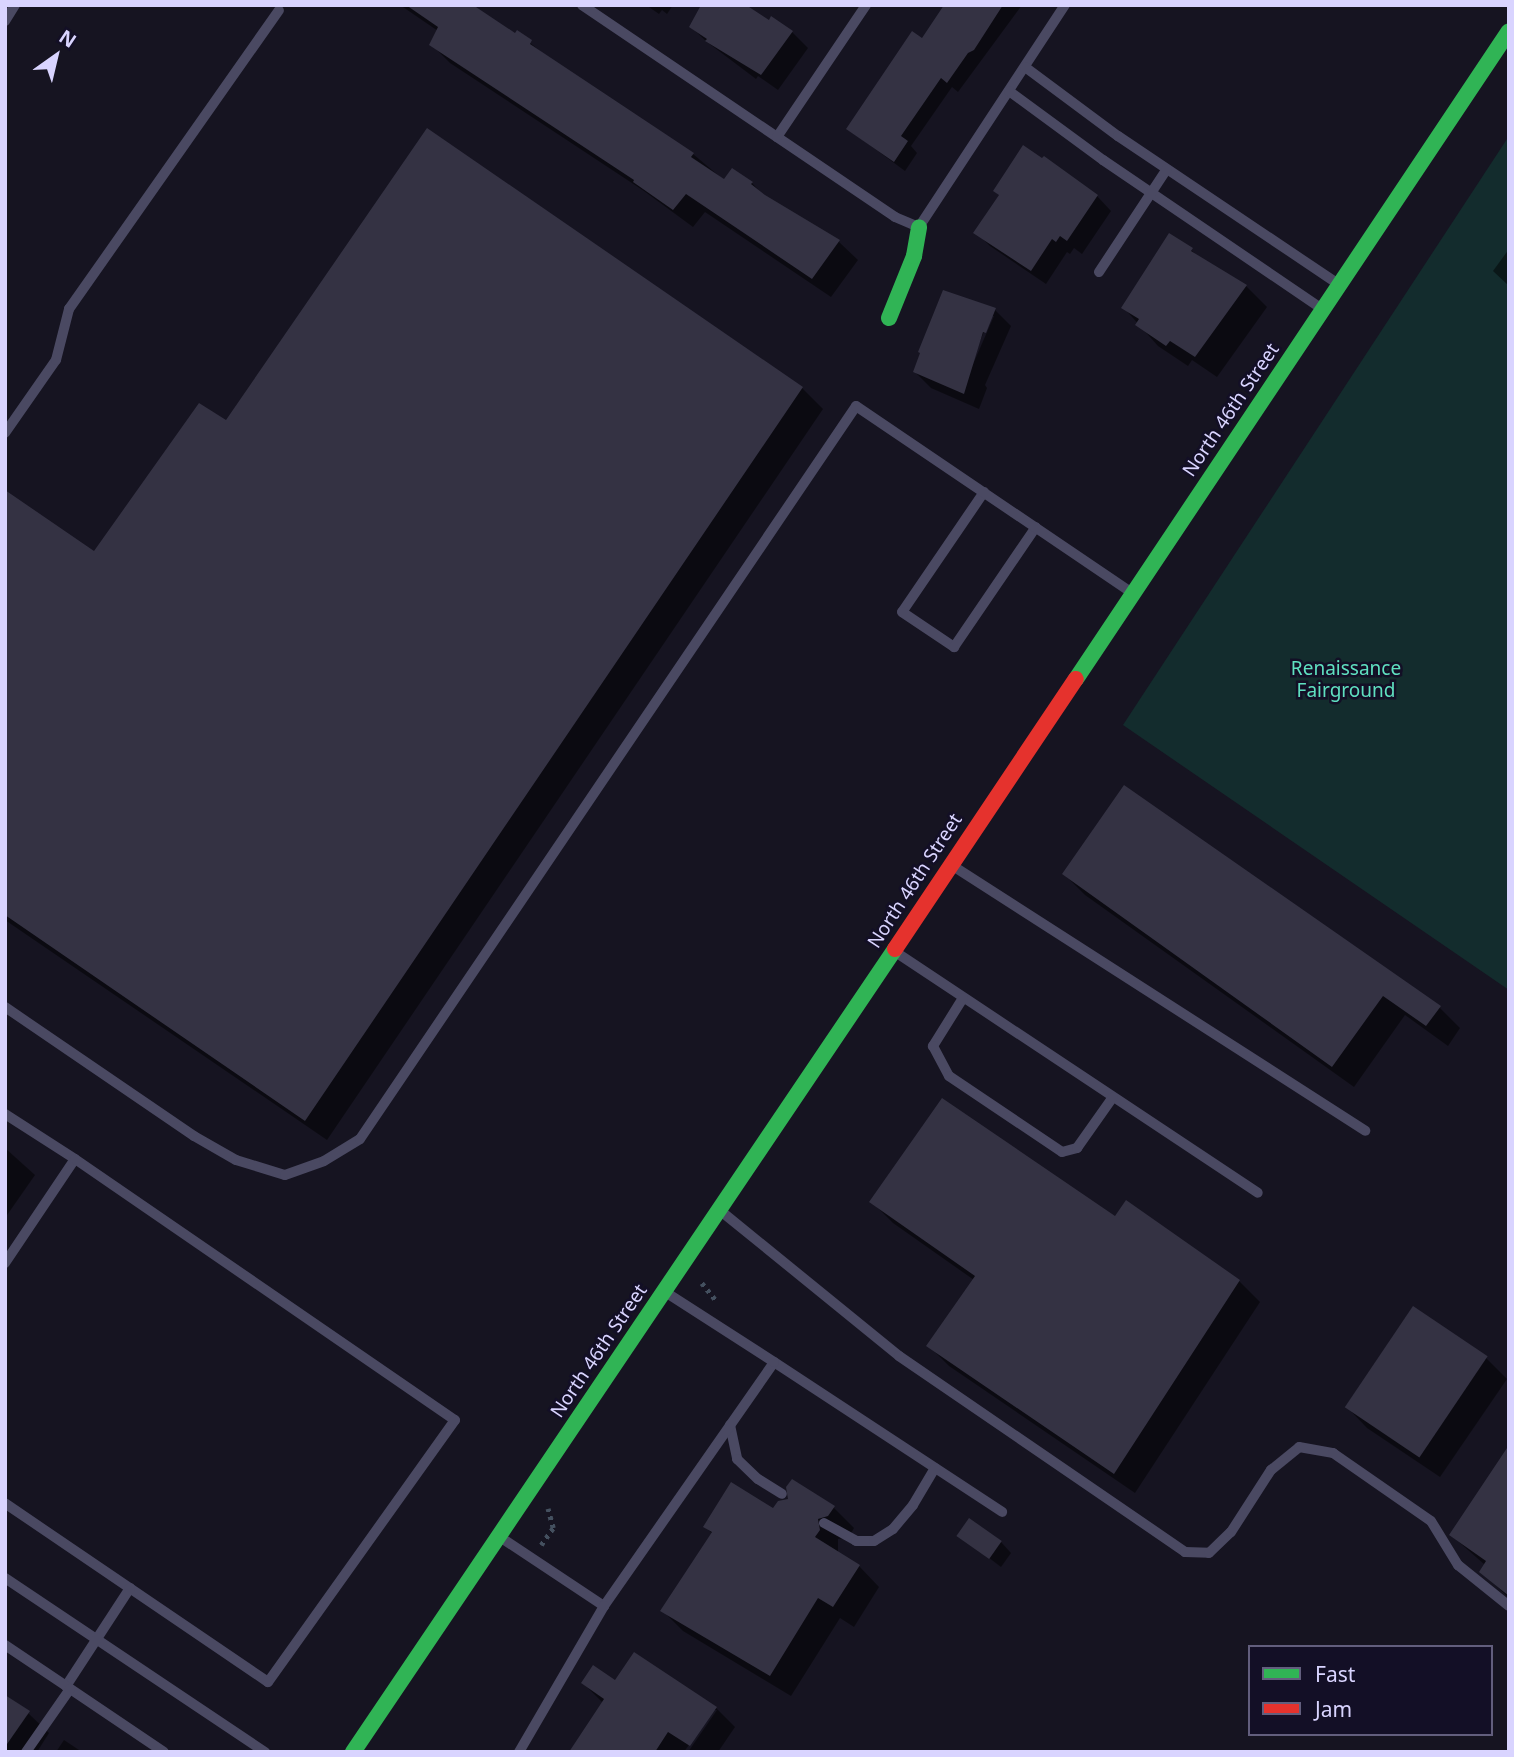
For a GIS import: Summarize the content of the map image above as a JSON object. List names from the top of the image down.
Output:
{
  "streets": {
    "street": ["North 46th Street"]
  },
  "parks": ["Renaissance Fairground"],
  "legend": ["Fast", "Jam"],
  "north": "top right"
}
